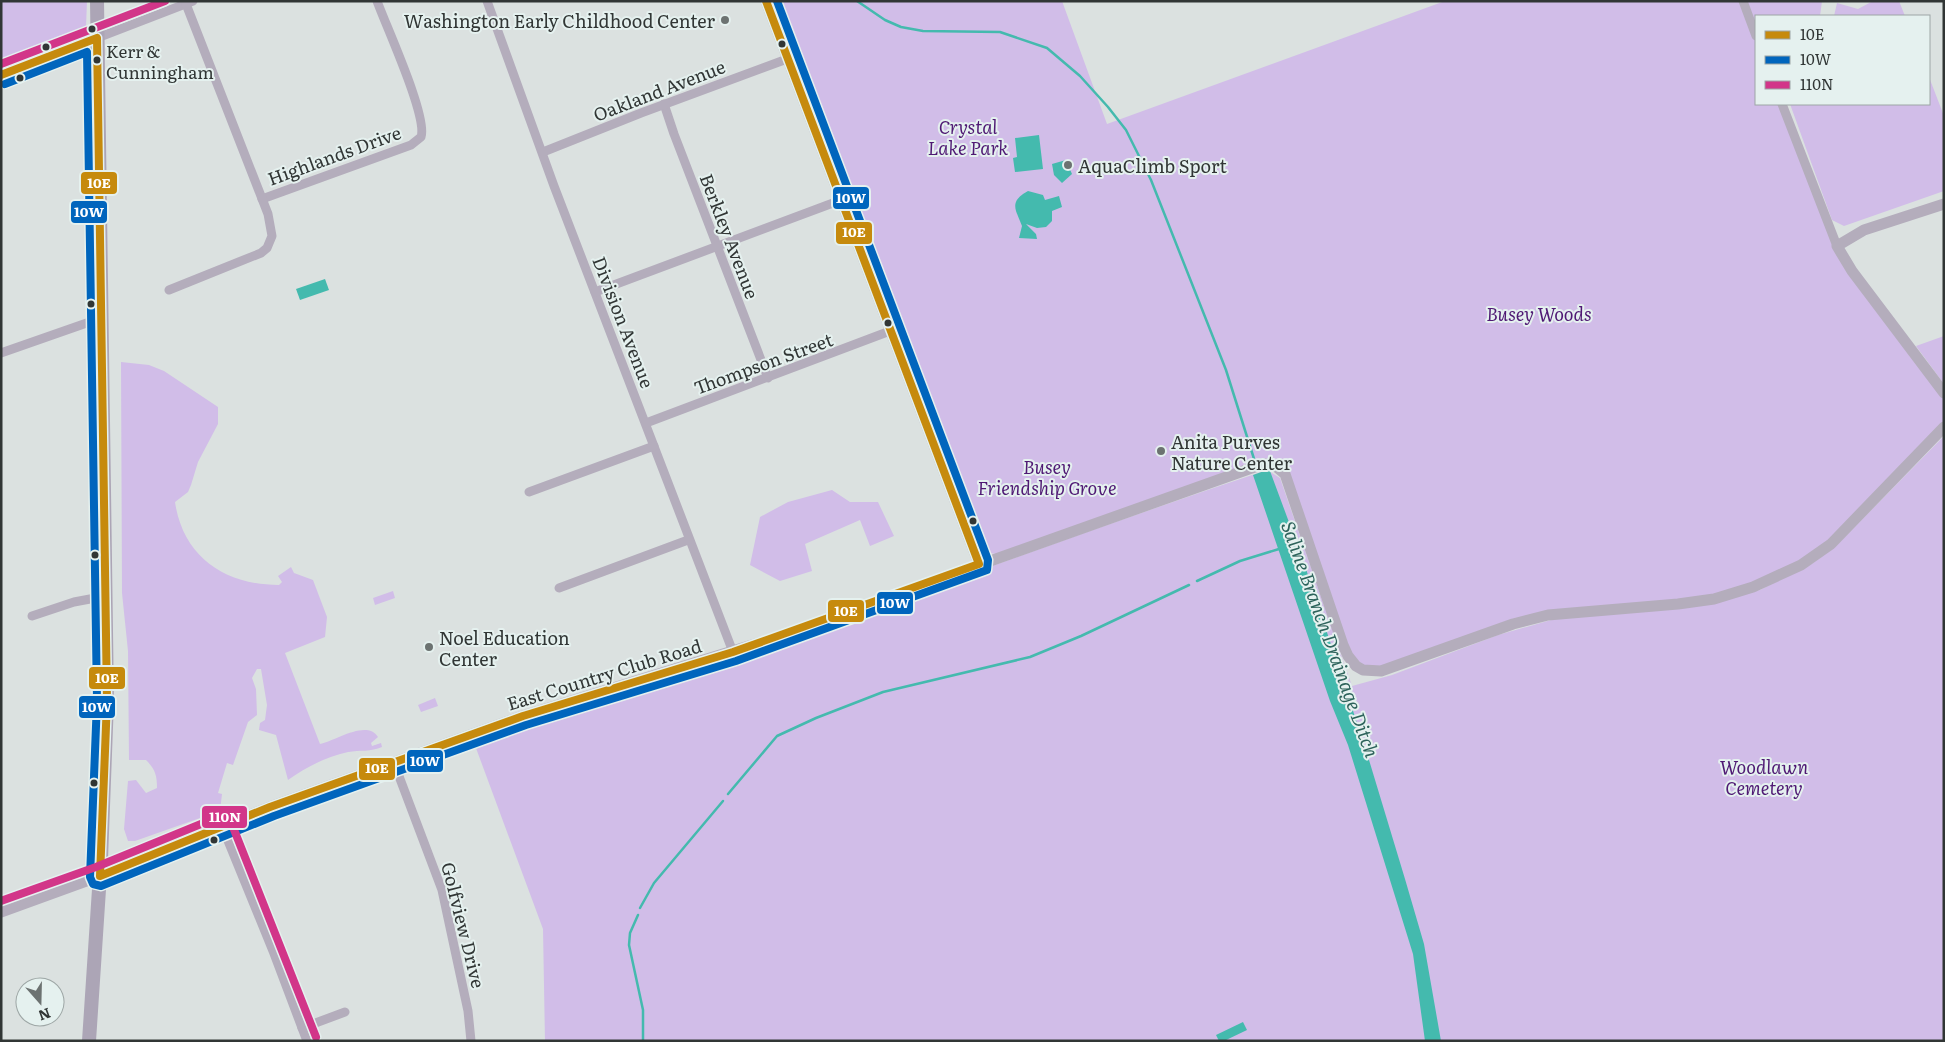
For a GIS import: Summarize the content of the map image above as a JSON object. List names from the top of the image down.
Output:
{
  "streets": {
    "street": [
      "Oakland Avenue",
      "Highlands Drive",
      "Berkley Avenue",
      "Division Avenue",
      "Thompson Street",
      "East Country Club Road",
      "Golfview Drive"
    ]
  },
  "crossings": [
    ["Oakland Avenue", "Berkley Avenue"],
    ["Oakland Avenue", "Division Avenue"],
    ["Berkley Avenue", "Thompson Street"],
    ["Division Avenue", "Thompson Street"],
    ["Division Avenue", "East Country Club Road"],
    ["East Country Club Road", "Golfview Drive"]
  ],
  "water": ["Saline Branch Drainage Ditch"],
  "parks": [
    "Crystal Lake Park",
    "Busey Woods",
    "Busey Friendship Grove",
    "Woodlawn Cemetery"
  ],
  "places": [
    "Washington Early Childhood Center",
    "Kerr & Cunningham",
    "AquaClimb Sport",
    "Anita Purves Nature Center",
    "Noel Education Center"
  ],
  "lines": ["transit line 10E", "transit line 10W", "transit line 110N"],
  "legend": ["10E", "10W", "110N"],
  "north": "bottom"
}
